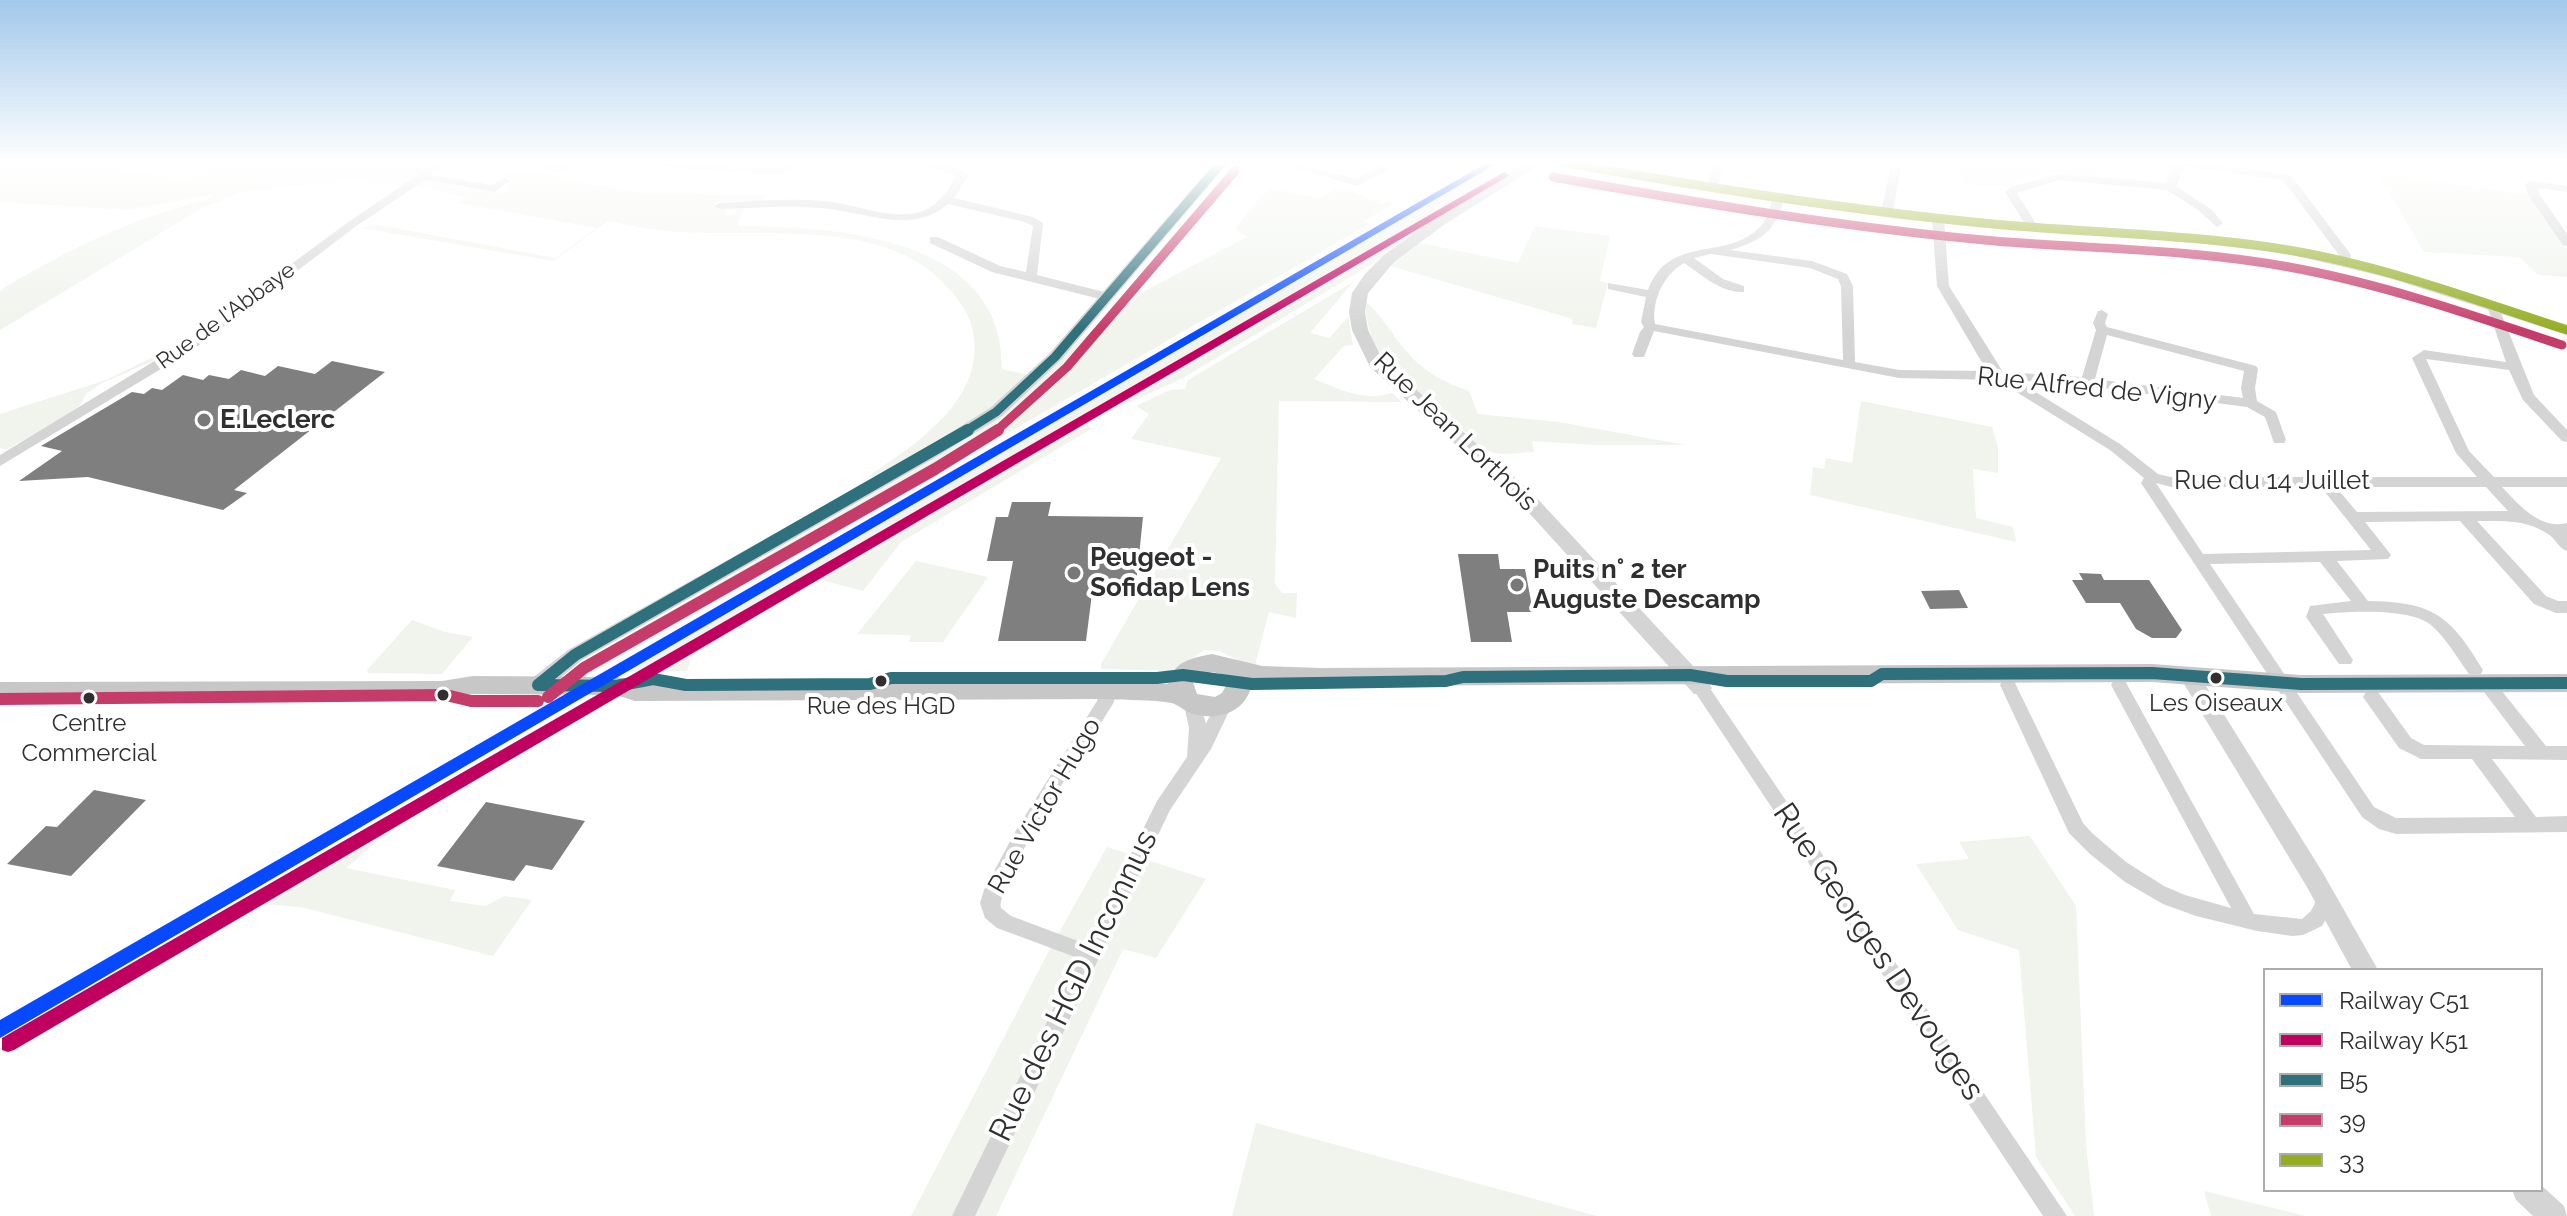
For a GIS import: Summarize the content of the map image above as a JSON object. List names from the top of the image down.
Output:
{
  "streets": {
    "street": [
      "Rue de l'Abbaye",
      "Rue Alfred de Vigny",
      "Rue Jean Lorthois",
      "Rue du 14 Juillet",
      "Rue Victor Hugo",
      "Rue Georges Devouges",
      "Rue des HGD Inconnus"
    ]
  },
  "crossings": [
    ["Rue Jean Lorthois", "Rue Georges Devouges"],
    ["Rue Victor Hugo", "Rue des HGD Inconnus"]
  ],
  "places": [
    "E.Leclerc",
    "Peugeot - Sofidap Lens",
    "Puits n° 2 ter Auguste Descamp",
    "Les Oiseaux",
    "Rue des HGD",
    "Centre Commercial"
  ],
  "lines": [
    "rail line C51",
    "rail line K51",
    "transit line B5",
    "transit line 39",
    "transit line 33"
  ],
  "legend": [
    "Railway C51",
    "Railway K51",
    "B5",
    "39",
    "33"
  ]
}
